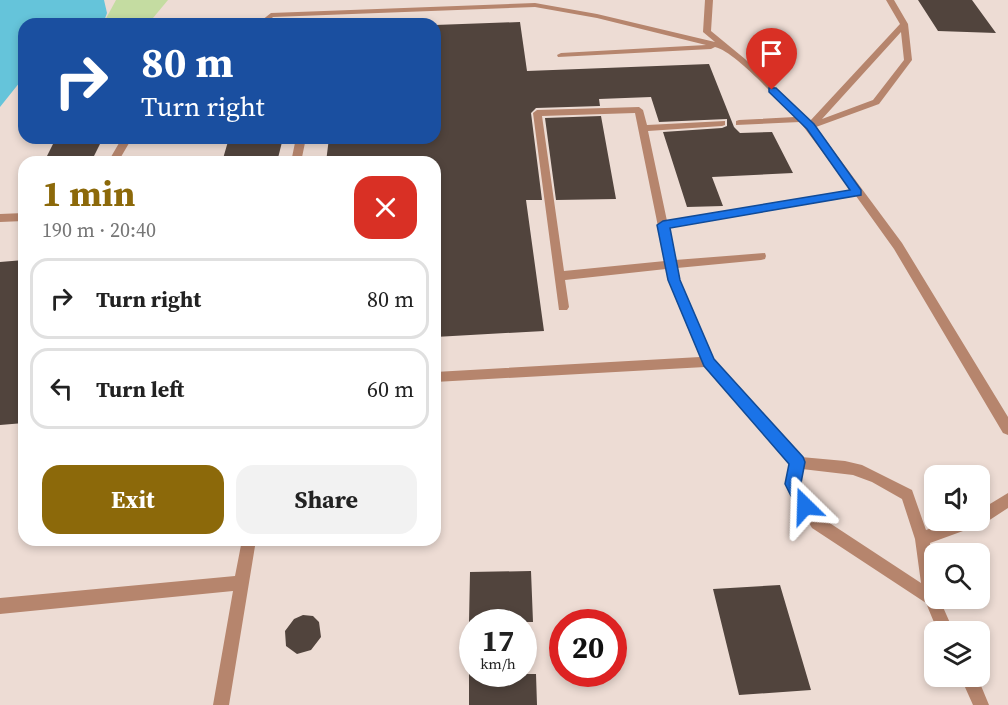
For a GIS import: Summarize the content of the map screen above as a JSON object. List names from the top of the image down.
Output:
{
  "page": {
    "turn": ["80 m", "Turn right"],
    "heading": ["1 min", "190 m · 20:40"],
    "list": [
      {
        "name": "Turn right",
        "value": "80 m"
      },
      {
        "name": "Turn left",
        "value": "60 m"
      }
    ],
    "buttons": ["Exit", "Share"],
    "speed": "17 km/h",
    "limit": "20"
  }
}
